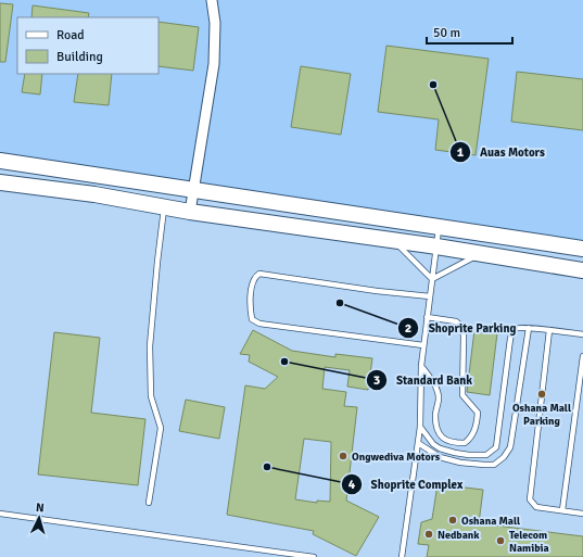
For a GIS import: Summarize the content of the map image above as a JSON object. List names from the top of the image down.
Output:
{
  "places": [
    "Auas Motors",
    "Shoprite Parking",
    "Standard Bank",
    "Oshana Mall Parking",
    "Ongwediva Motors",
    "Shoprite Complex",
    "Oshana Mall",
    "Nedbank",
    "Telecom Namibia"
  ],
  "legend": ["Road", "Building"],
  "scale_bar": "50 m",
  "north": "top"
}
